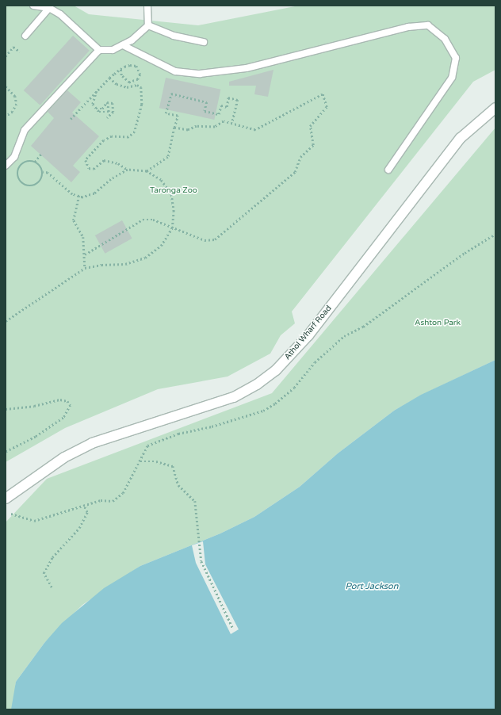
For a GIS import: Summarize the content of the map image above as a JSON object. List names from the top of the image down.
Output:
{
  "streets": {
    "main road": ["Athol Wharf Road"]
  },
  "water": ["Port Jackson"],
  "parks": ["Taronga Zoo", "Ashton Park"]
}
